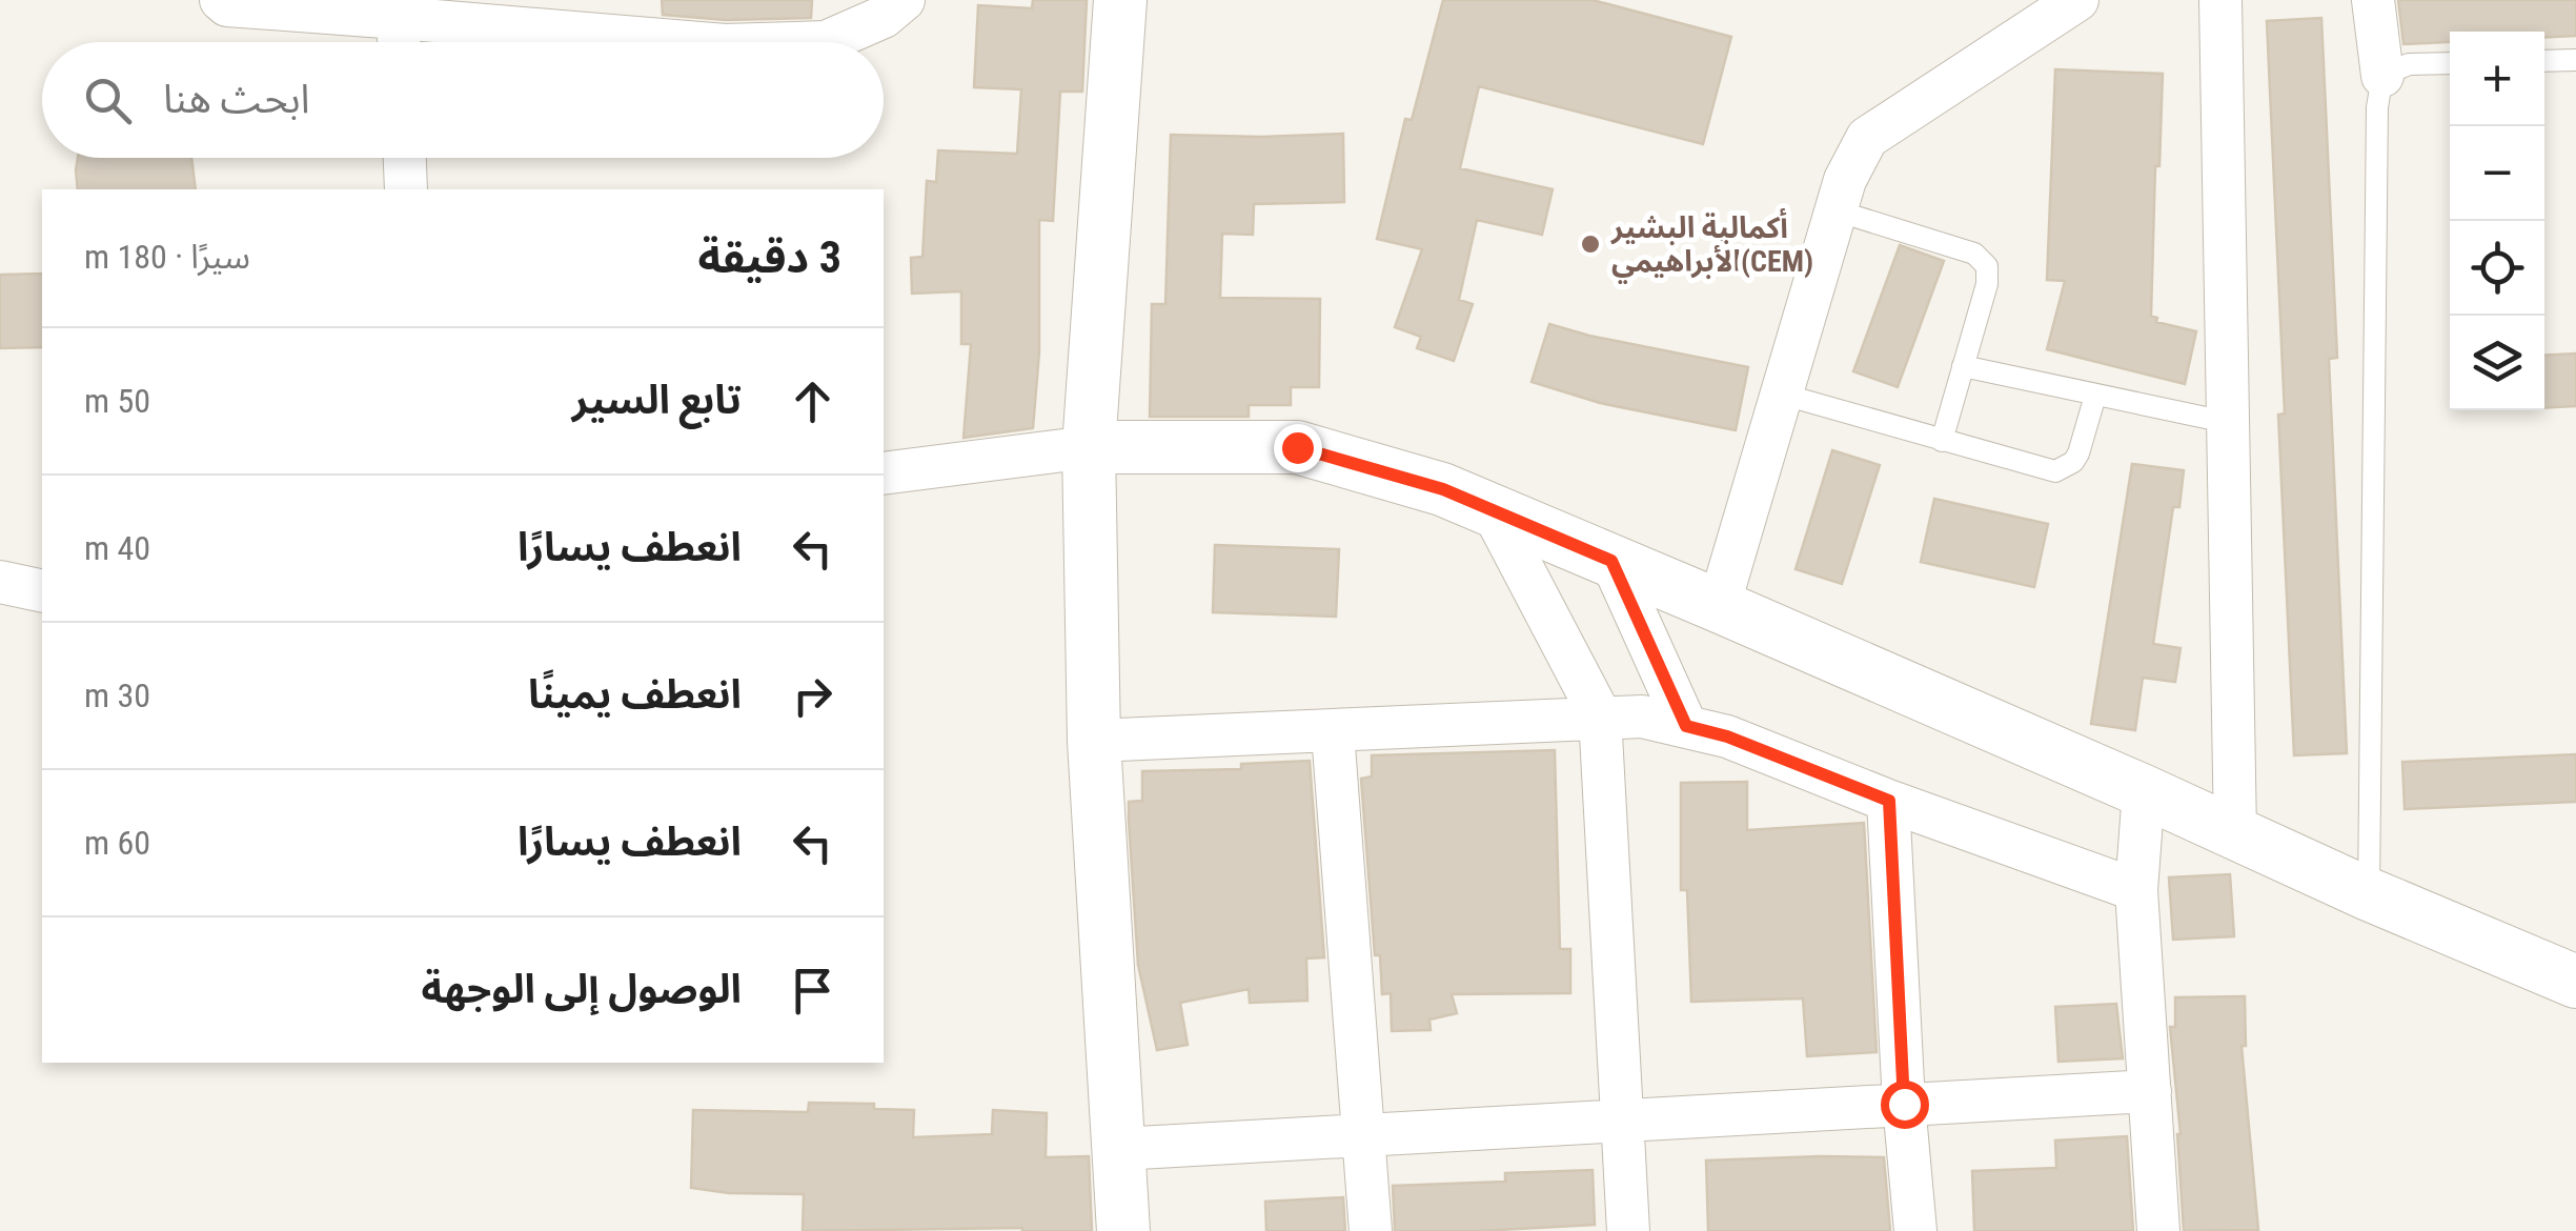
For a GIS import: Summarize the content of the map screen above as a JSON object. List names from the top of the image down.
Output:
{
  "places": ["أكمالية البشير الأبراهيمي(CEM)"],
  "page": {
    "map_buttons": ["+", "−"],
    "search": "ابحث هنا",
    "heading": ["3 دقيقة", "سيرًا · 180 m"],
    "list": [
      ["تابع السير", "50 m"],
      ["انعطف يسارًا", "40 m"],
      ["انعطف يمينًا", "30 m"],
      ["انعطف يسارًا", "60 m"],
      "الوصول إلى الوجهة"
    ]
  }
}
